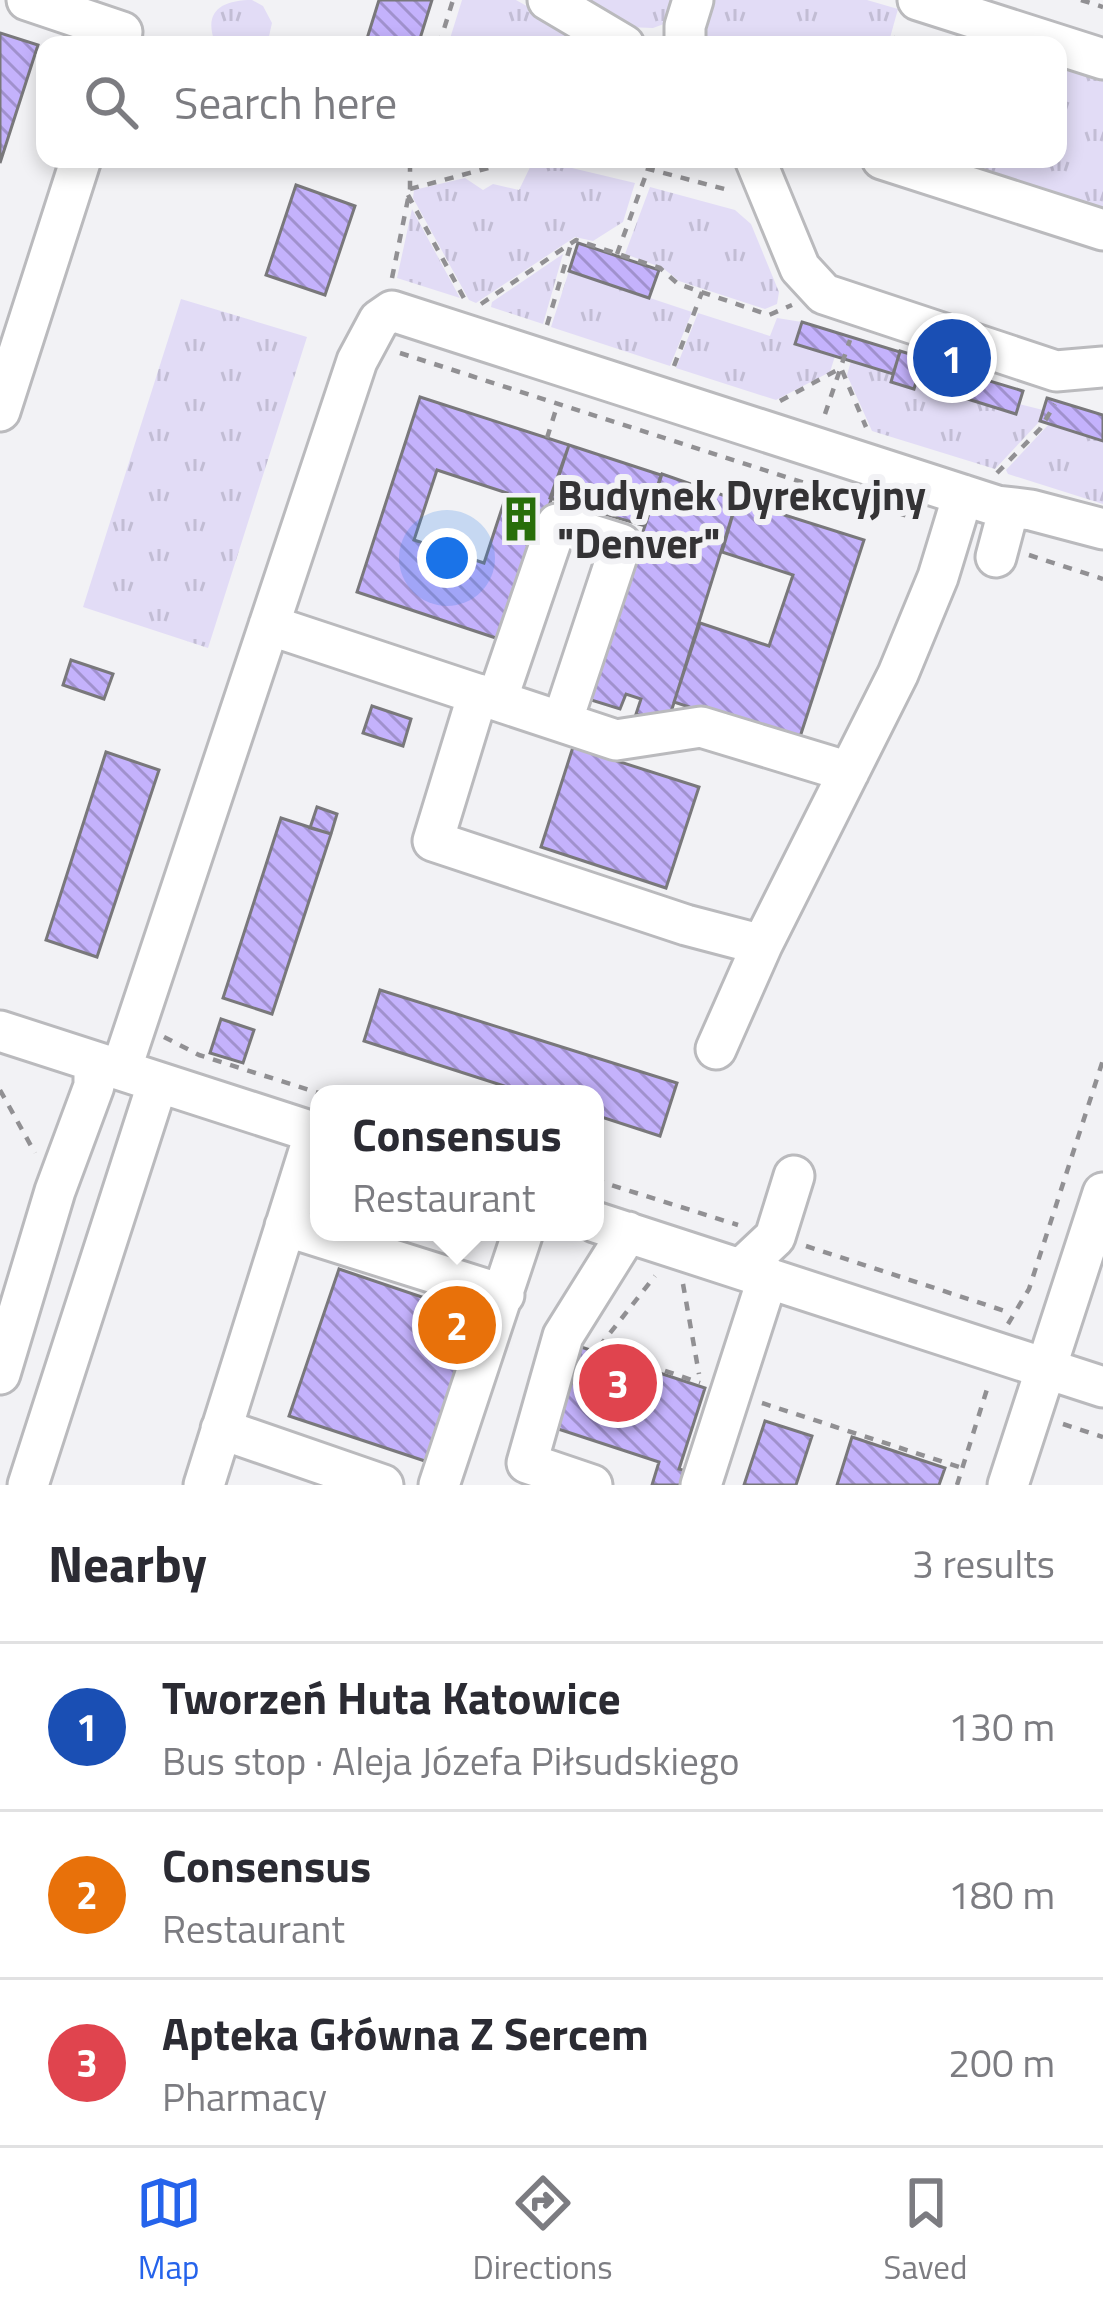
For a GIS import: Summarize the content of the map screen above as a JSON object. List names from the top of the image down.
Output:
{
  "places": {
    "building": ["Budynek Dyrekcyjny \"Denver\""]
  },
  "page": {
    "search": "Search here",
    "pins": ["1", "2", "3"],
    "popup": ["Consensus", "Restaurant"],
    "heading": ["Nearby", "3 results"],
    "list": [
      {
        "mark": "1",
        "name": "Tworzeń Huta Katowice",
        "note": "Bus stop · Aleja Józefa Piłsudskiego",
        "value": "130 m"
      },
      {
        "mark": "2",
        "name": "Consensus",
        "note": "Restaurant",
        "value": "180 m"
      },
      {
        "mark": "3",
        "name": "Apteka Główna Z Sercem",
        "note": "Pharmacy",
        "value": "200 m"
      }
    ],
    "nav": ["Map", "Directions", "Saved"]
  }
}
